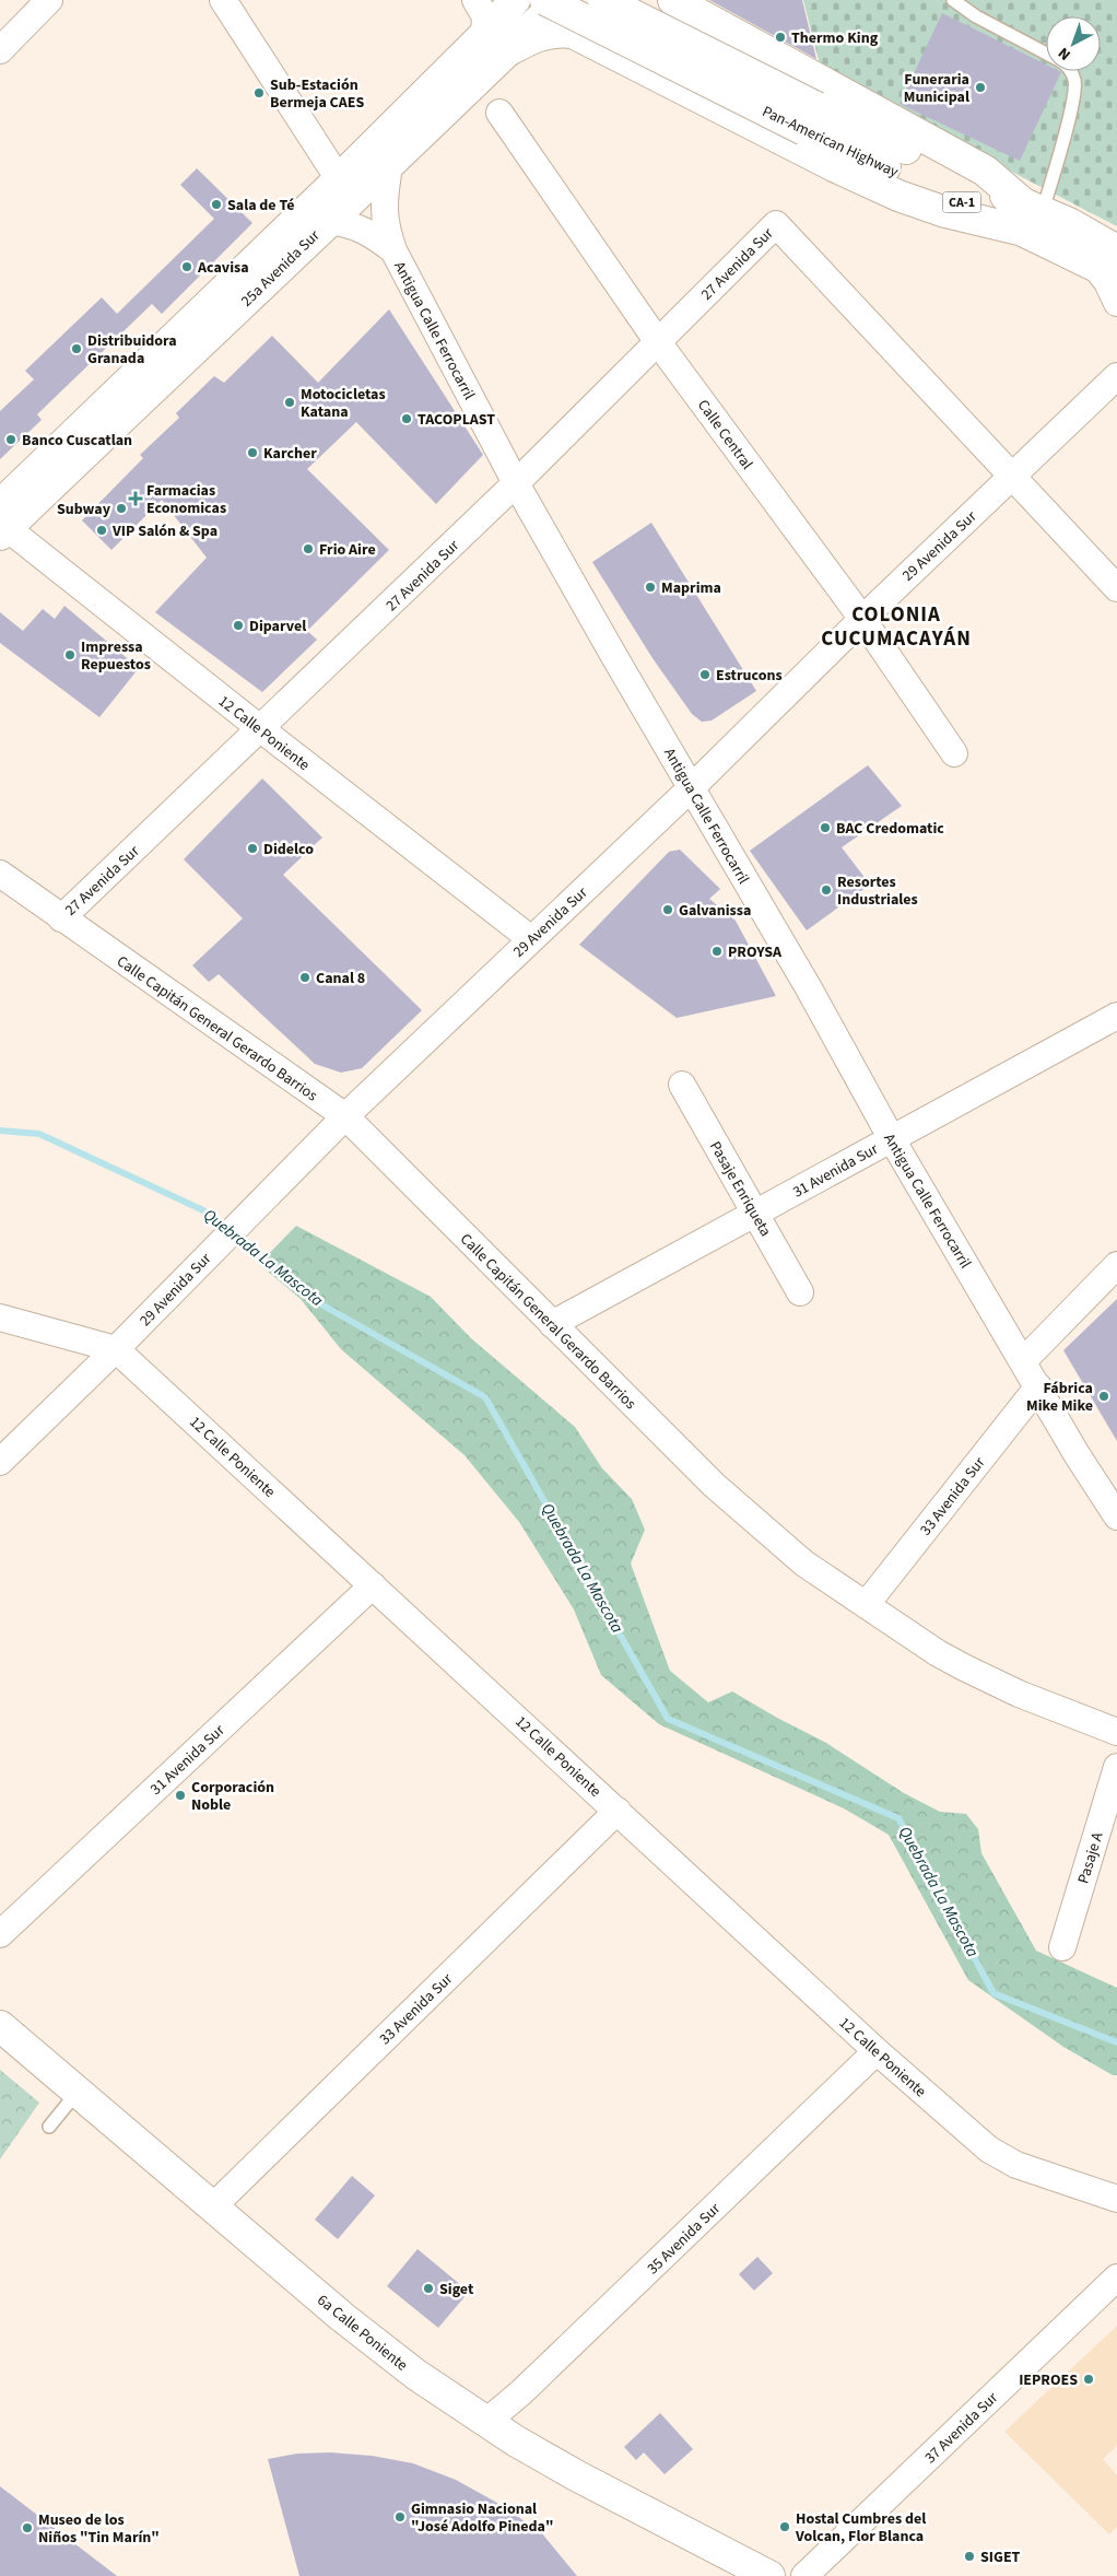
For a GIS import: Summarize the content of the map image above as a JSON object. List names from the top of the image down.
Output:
{
  "streets": {
    "main road": [
      "Pan-American Highway",
      "CA-1",
      "25a Avenida Sur",
      "6a Calle Poniente"
    ],
    "street": [
      "27 Avenida Sur",
      "Antigua Calle Ferrocarril",
      "Calle Central",
      "29 Avenida Sur",
      "12 Calle Poniente",
      "Calle Capitán General Gerardo Barrios",
      "31 Avenida Sur",
      "Pasaje Enriqueta",
      "33 Avenida Sur",
      "Pasaje A",
      "35 Avenida Sur",
      "37 Avenida Sur"
    ]
  },
  "crossings": [
    ["27 Avenida Sur", "Antigua Calle Ferrocarril"],
    ["27 Avenida Sur", "Calle Central"],
    ["27 Avenida Sur", "29 Avenida Sur"],
    ["27 Avenida Sur", "12 Calle Poniente"],
    ["27 Avenida Sur", "Calle Capitán General Gerardo Barrios"],
    ["25a Avenida Sur", "Antigua Calle Ferrocarril"],
    ["25a Avenida Sur", "12 Calle Poniente"],
    ["Antigua Calle Ferrocarril", "29 Avenida Sur"],
    ["Antigua Calle Ferrocarril", "31 Avenida Sur"],
    ["Antigua Calle Ferrocarril", "33 Avenida Sur"],
    ["Calle Central", "29 Avenida Sur"],
    ["29 Avenida Sur", "12 Calle Poniente"],
    ["29 Avenida Sur", "Calle Capitán General Gerardo Barrios"],
    ["12 Calle Poniente", "31 Avenida Sur"],
    ["12 Calle Poniente", "33 Avenida Sur"],
    ["12 Calle Poniente", "35 Avenida Sur"],
    ["Calle Capitán General Gerardo Barrios", "31 Avenida Sur"],
    ["Calle Capitán General Gerardo Barrios", "33 Avenida Sur"],
    ["31 Avenida Sur", "Pasaje Enriqueta"],
    ["33 Avenida Sur", "6a Calle Poniente"],
    ["35 Avenida Sur", "6a Calle Poniente"]
  ],
  "districts": ["COLONIA CUCUMACAYÁN"],
  "water": ["Quebrada La Mascota"],
  "places": {
    "other": [
      "Thermo King",
      "Funeraria Municipal",
      "Sub-Estación Bermeja CAES",
      "Sala de Té",
      "Acavisa",
      "Distribuidora Granada",
      "Motocicletas Katana",
      "TACOPLAST",
      "Banco Cuscatlan",
      "Karcher",
      "Subway",
      "VIP Salón & Spa",
      "Frio Aire",
      "Maprima",
      "Diparvel",
      "Impressa Repuestos",
      "Estrucons",
      "BAC Credomatic",
      "Didelco",
      "Resortes Industriales",
      "Galvanissa",
      "PROYSA",
      "Canal 8",
      "Fábrica Mike Mike",
      "Corporación Noble",
      "Siget",
      "IEPROES",
      "Gimnasio Nacional \"José Adolfo Pineda\"",
      "Hostal Cumbres del Volcan, Flor Blanca",
      "Museo de los Niños \"Tin Marín\"",
      "SIGET"
    ],
    "health": ["Farmacias Economicas"]
  },
  "north": "bottom left"
}
